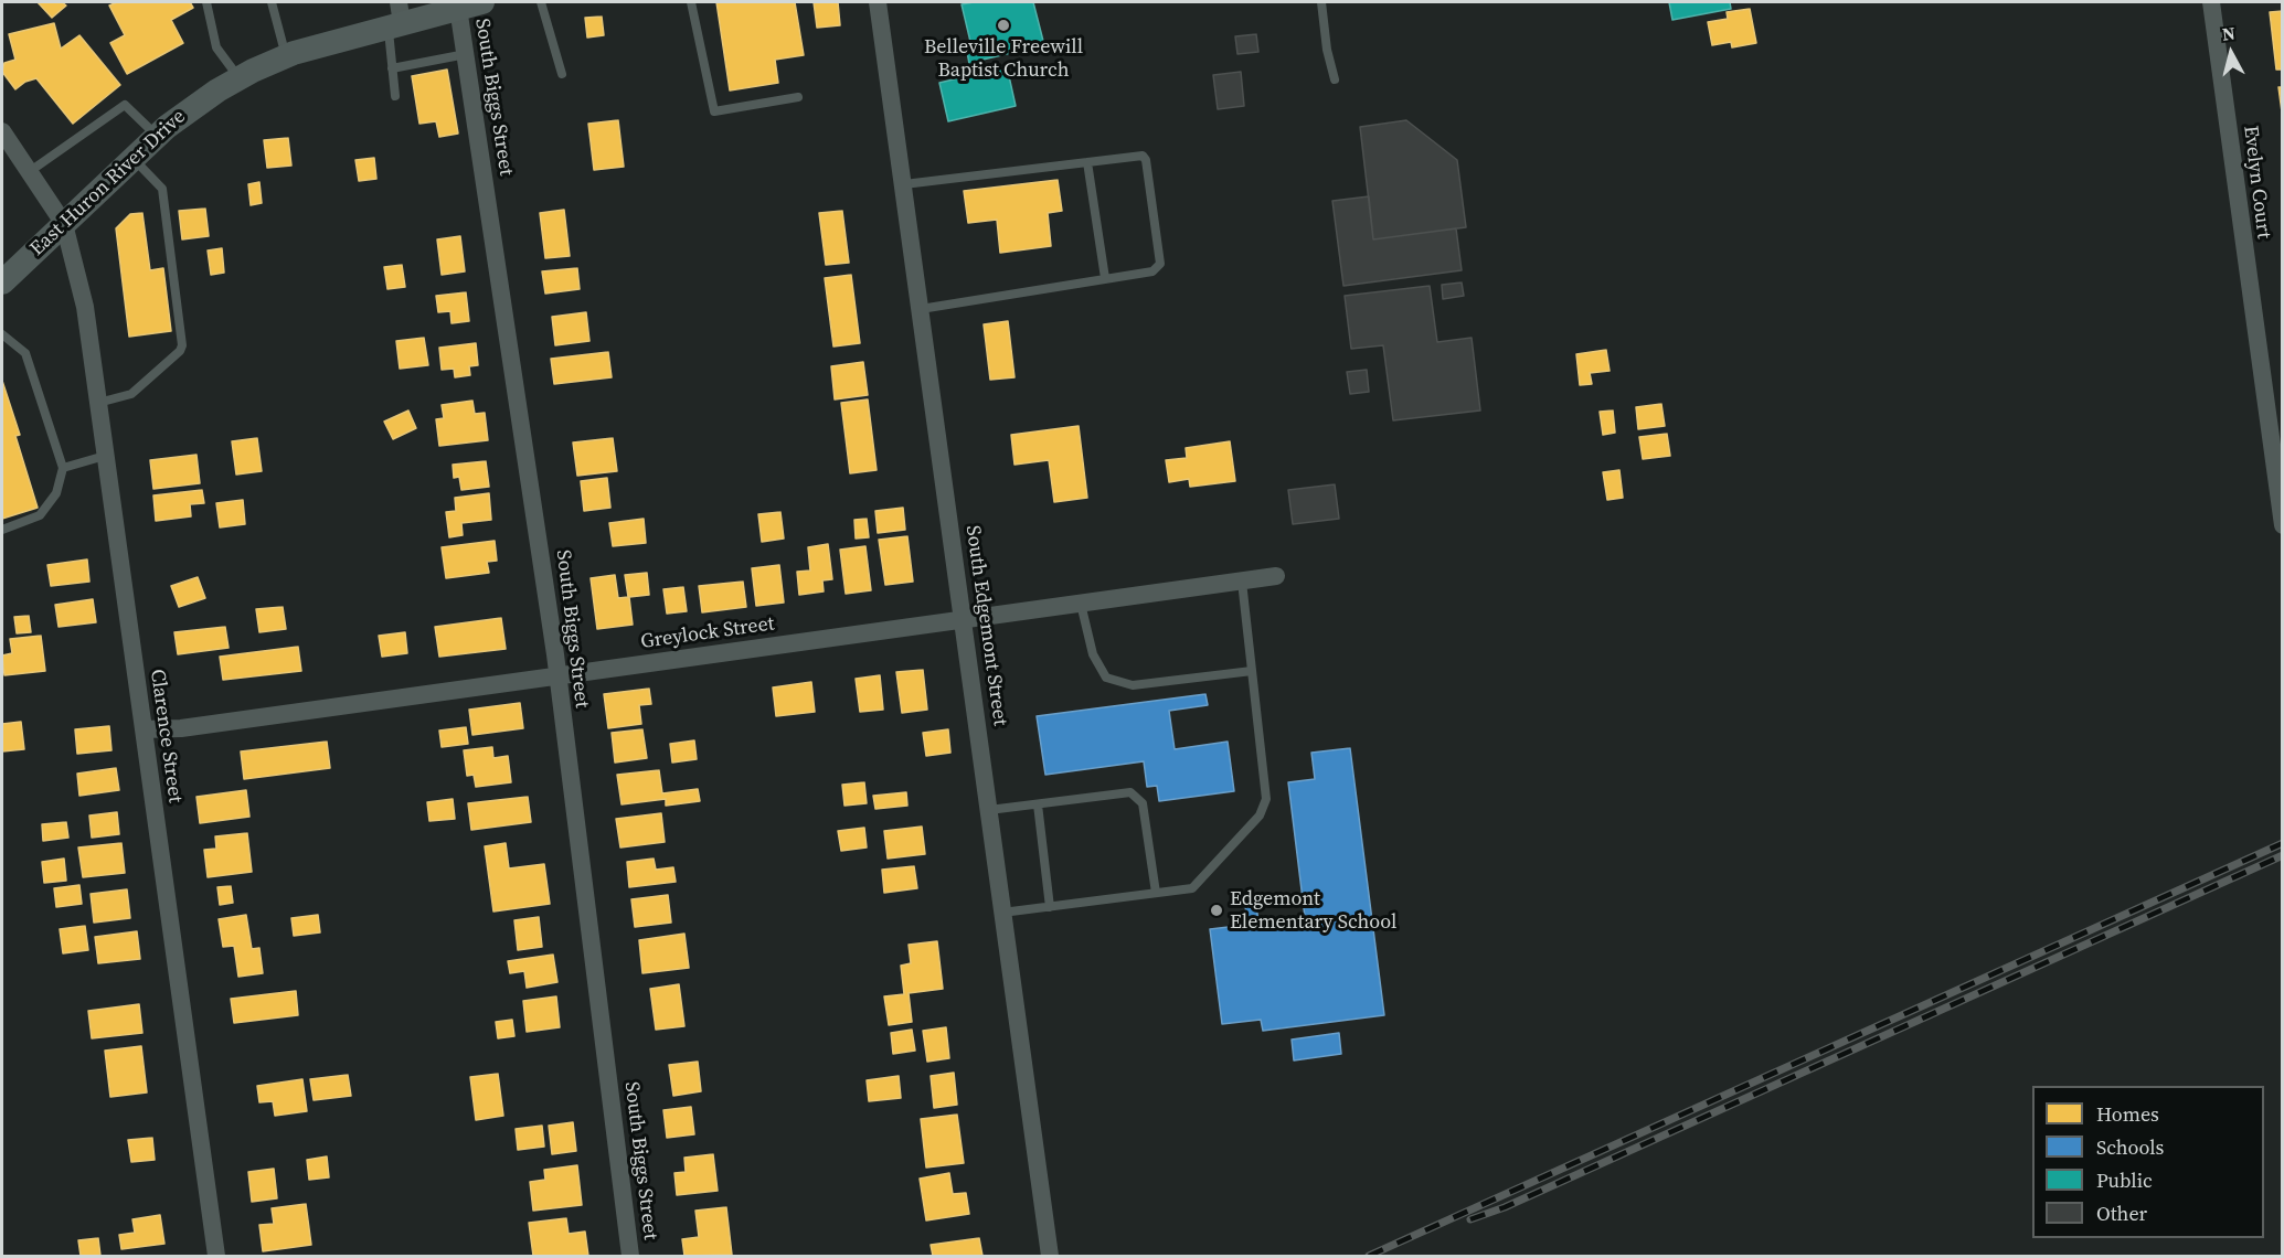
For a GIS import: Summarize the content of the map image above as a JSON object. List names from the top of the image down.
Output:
{
  "streets": {
    "main road": ["East Huron River Drive"],
    "street": [
      "South Biggs Street",
      "Evelyn Court",
      "South Edgemont Street",
      "Greylock Street",
      "Clarence Street"
    ]
  },
  "crossings": [
    ["South Biggs Street", "East Huron River Drive"],
    ["South Biggs Street", "Greylock Street"],
    ["East Huron River Drive", "Clarence Street"],
    ["South Edgemont Street", "Greylock Street"],
    ["Greylock Street", "Clarence Street"]
  ],
  "places": ["Belleville Freewill Baptist Church", "Edgemont Elementary School"],
  "legend": [
    "Homes",
    "Schools",
    "Public",
    "Other"
  ],
  "north": "top"
}
